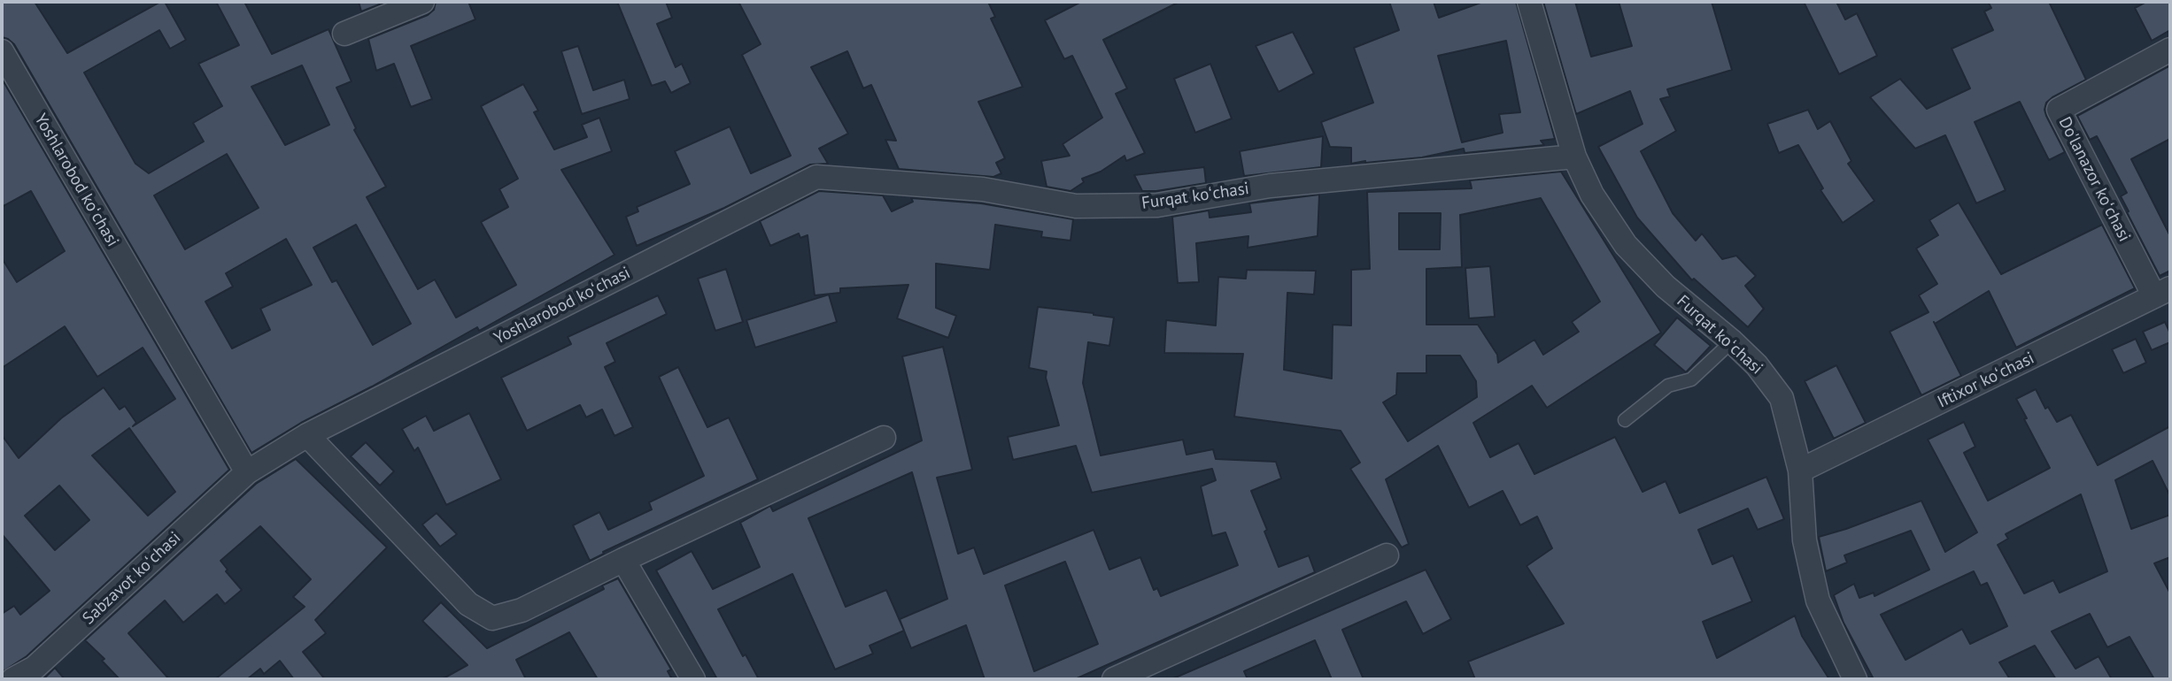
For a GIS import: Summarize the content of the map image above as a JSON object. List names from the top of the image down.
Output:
{
  "streets": {
    "street": [
      "Do'lanazor koʻchasi",
      "Yoshlarobod koʻchasi",
      "Furqat koʻchasi",
      "Iftixor koʻchasi",
      "Sabzavot koʻchasi"
    ]
  },
  "crossings": [
    ["Do'lanazor koʻchasi", "Iftixor koʻchasi"],
    ["Yoshlarobod koʻchasi", "Furqat koʻchasi"],
    ["Yoshlarobod koʻchasi", "Sabzavot koʻchasi"],
    ["Furqat koʻchasi", "Iftixor koʻchasi"]
  ]
}
